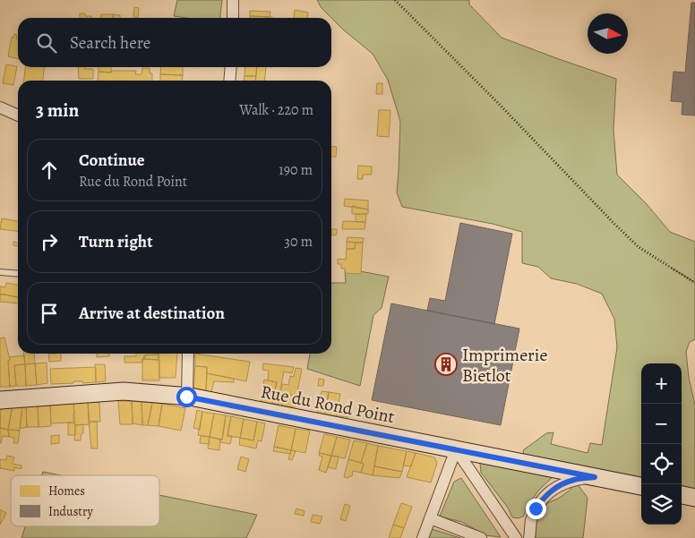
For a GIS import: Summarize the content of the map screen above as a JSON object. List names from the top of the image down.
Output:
{
  "streets": {
    "street": ["Rue du Rond Point"]
  },
  "places": {
    "building": ["Imprimerie Bietlot"]
  },
  "legend": ["Homes", "Industry"],
  "north": "right",
  "page": {
    "search": "Search here",
    "heading": ["3 min", "Walk · 220 m"],
    "list": [
      ["Continue", "Rue du Rond Point", "190 m"],
      ["Turn right", "30 m"],
      "Arrive at destination"
    ],
    "map_buttons": ["+", "−"]
  }
}
